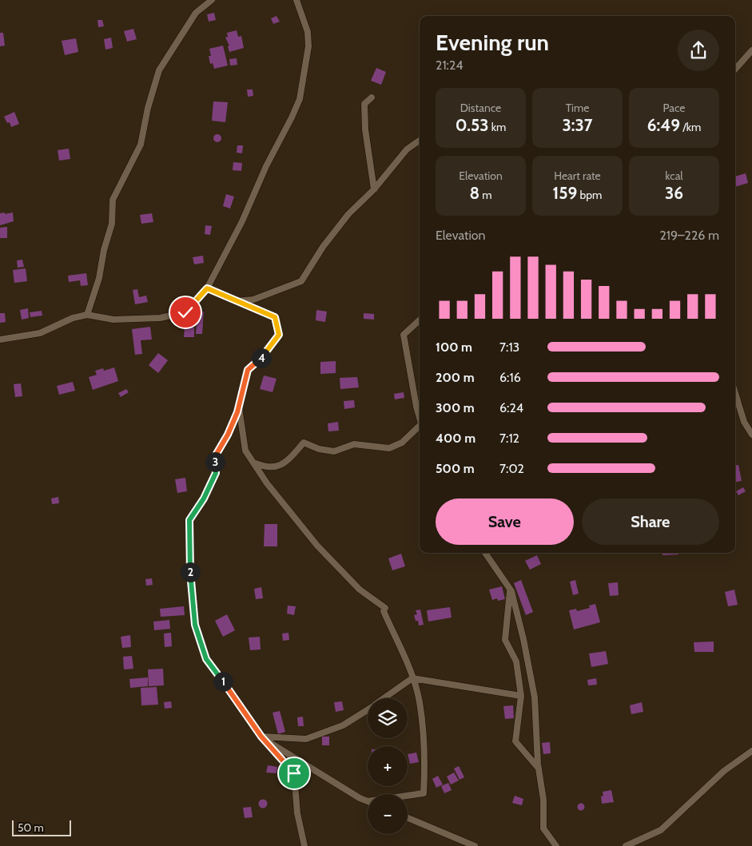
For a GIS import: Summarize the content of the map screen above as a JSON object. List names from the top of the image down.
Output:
{
  "scale_bar": "50 m",
  "page": {
    "heading": ["Evening run", "21:24"],
    "stats": [
      ["Distance", "0.53 km"],
      ["Time", "3:37"],
      ["Pace", "6:49 /km"],
      ["Elevation", "8 m"],
      ["Heart rate", "159 bpm"],
      ["kcal", "36"]
    ],
    "chart": ["Elevation", "219–226 m"],
    "list": [
      {
        "name": "100 m",
        "note": "7:13"
      },
      {
        "name": "200 m",
        "note": "6:16"
      },
      {
        "name": "300 m",
        "note": "6:24"
      },
      {
        "name": "400 m",
        "note": "7:12"
      },
      {
        "name": "500 m",
        "note": "7:02"
      }
    ],
    "pins": [
      "4",
      "3",
      "2",
      "1"
    ],
    "buttons": ["Save", "Share"],
    "map_buttons": ["+", "−"],
    "scale": "50 m"
  }
}
